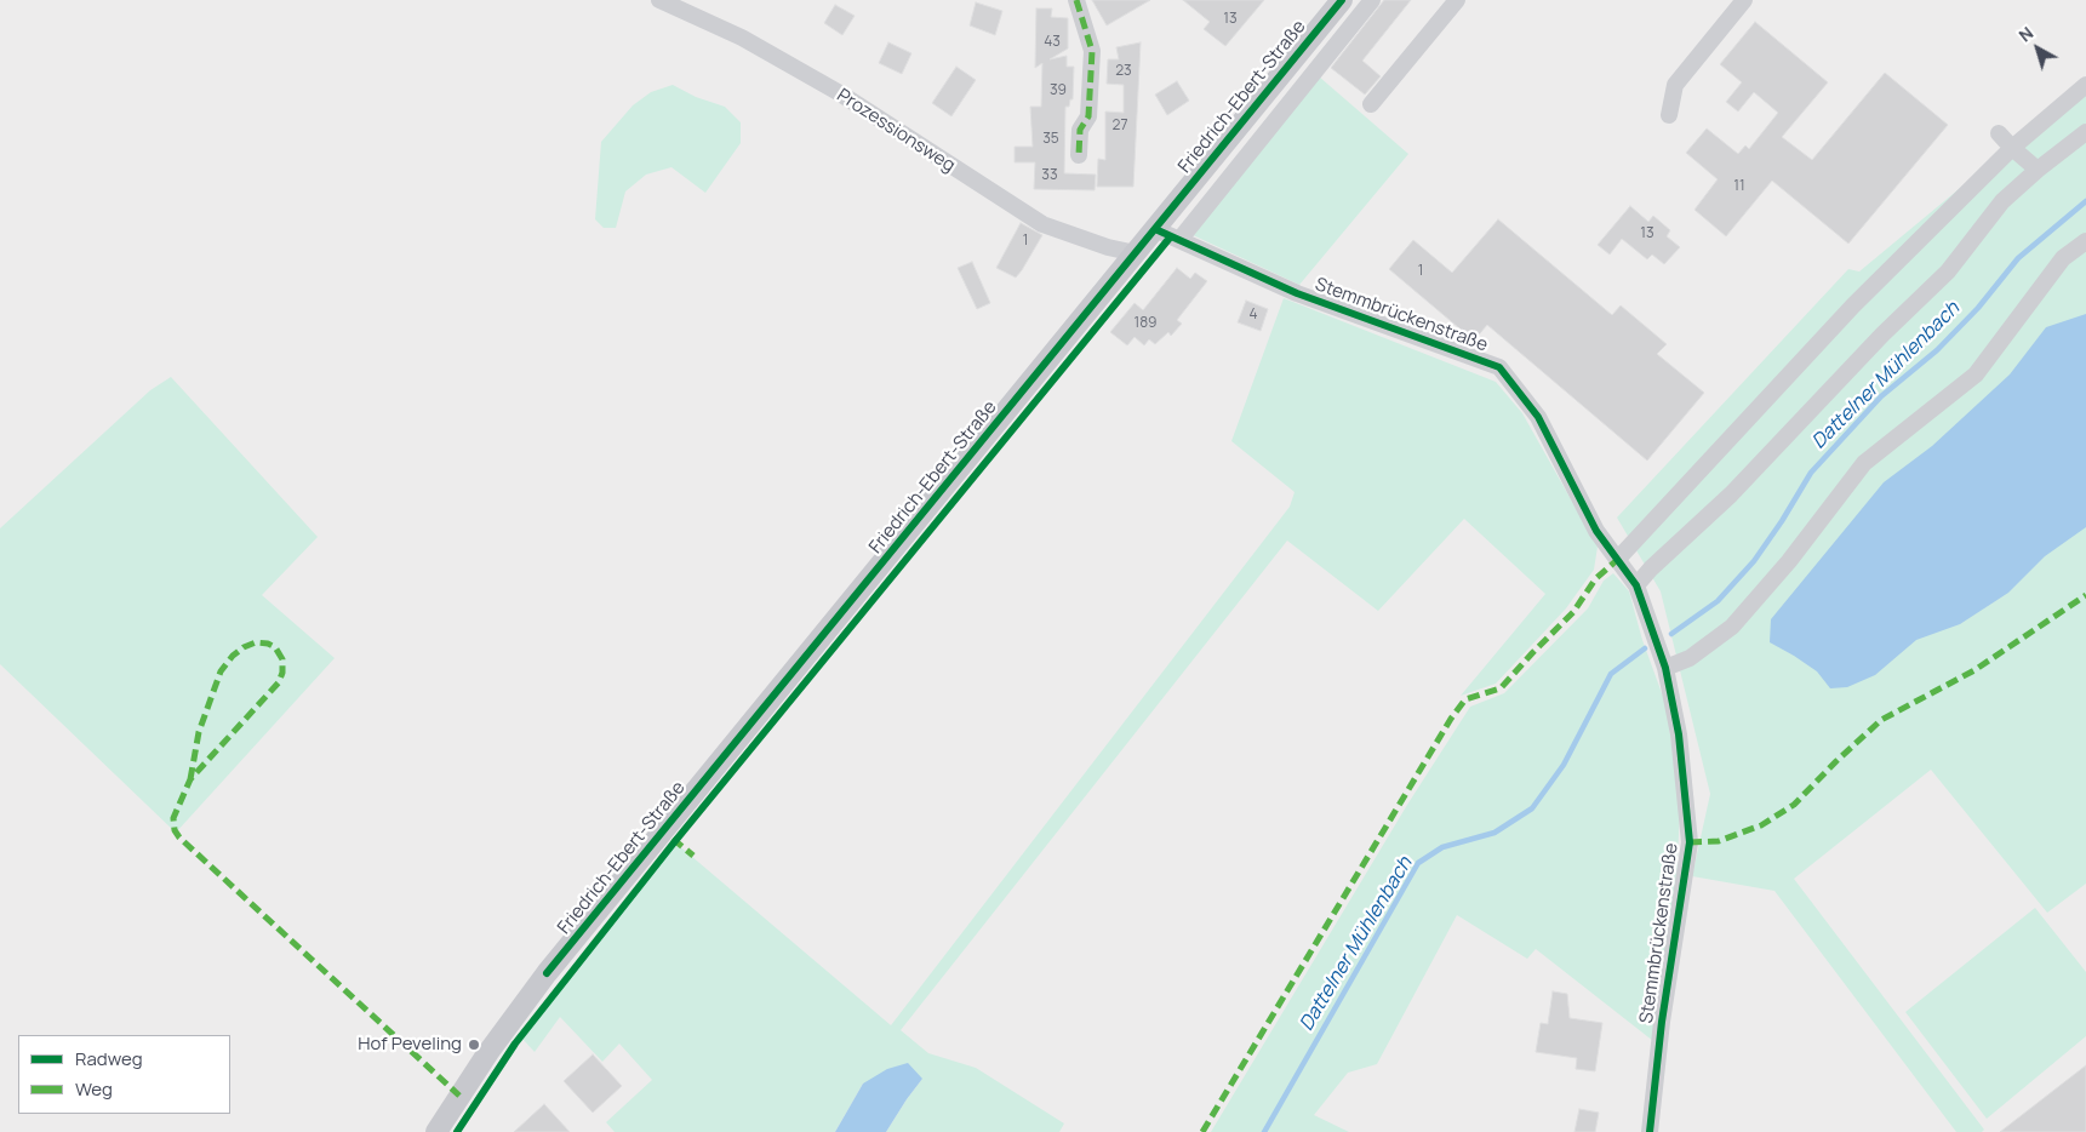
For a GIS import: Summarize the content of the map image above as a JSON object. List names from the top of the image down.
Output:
{
  "streets": {
    "main road": ["Friedrich-Ebert-Straße"],
    "street": ["Prozessionsweg", "Stemmbrückenstraße"]
  },
  "crossings": [
    ["Friedrich-Ebert-Straße", "Prozessionsweg"]
  ],
  "water": ["Dattelner Mühlenbach"],
  "places": ["Hof Peveling"],
  "house_numbers": [
    "13",
    "43",
    "23",
    "39",
    "27",
    "35",
    "33",
    "11",
    "13",
    "1",
    "1",
    "4",
    "189"
  ],
  "legend": ["Radweg", "Weg"],
  "north": "top left"
}
